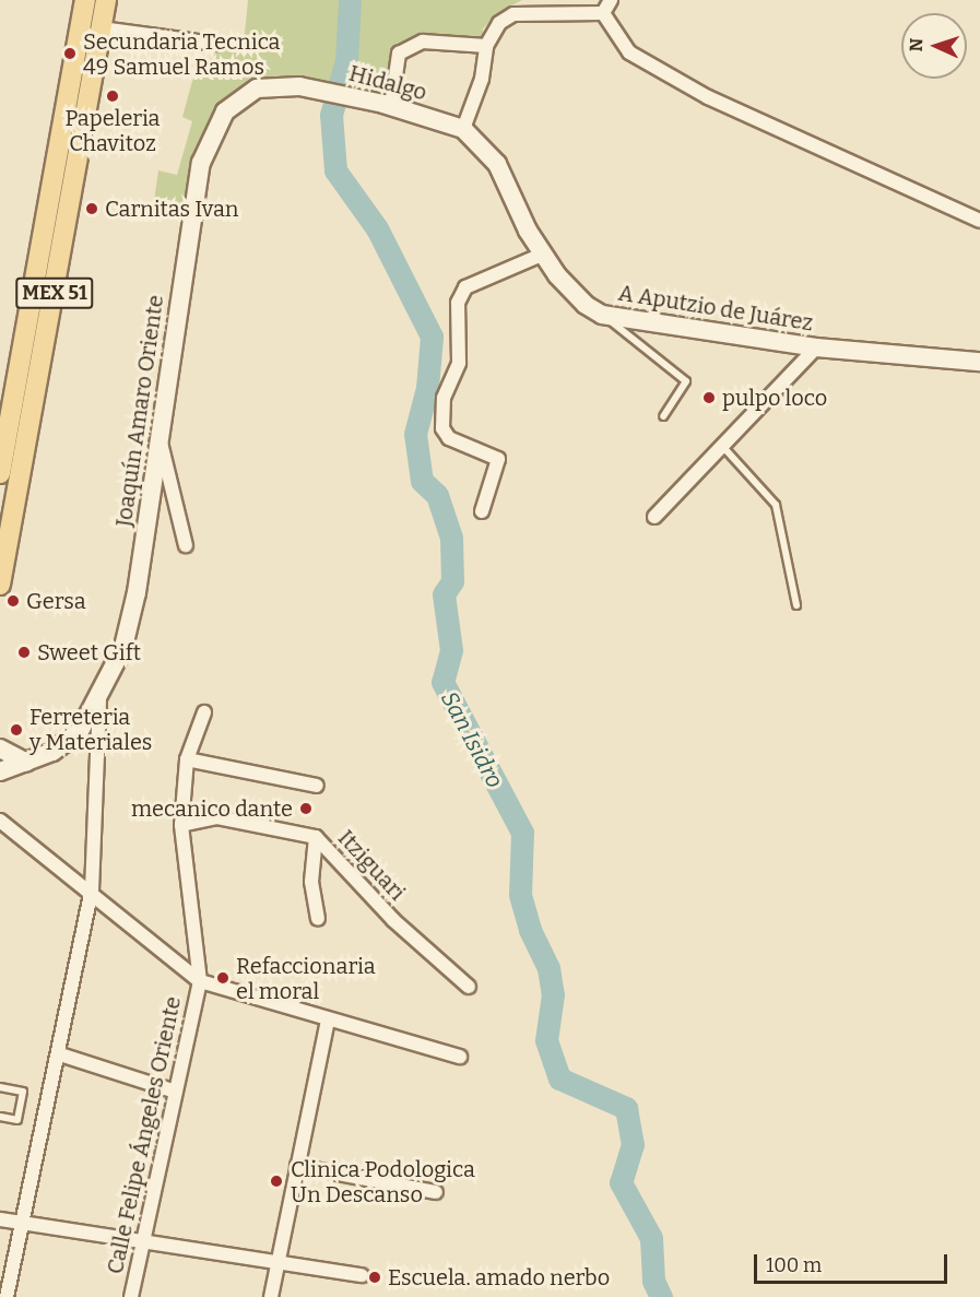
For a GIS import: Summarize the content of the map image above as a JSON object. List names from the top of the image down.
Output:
{
  "streets": {
    "main road": ["MEX 51"],
    "street": [
      "Hidalgo",
      "A Aputzio de Juárez",
      "Joaquín Amaro Oriente",
      "Itziguari",
      "Calle Felipe Ángeles Oriente"
    ]
  },
  "crossings": [
    ["Hidalgo", "A Aputzio de Juárez"],
    ["Hidalgo", "Joaquín Amaro Oriente"],
    ["Itziguari", "Calle Felipe Ángeles Oriente"]
  ],
  "water": ["San Isidro"],
  "places": [
    "Secundaria Tecnica 49 Samuel Ramos",
    "Papeleria Chavitoz",
    "Carnitas Ivan",
    "pulpo loco",
    "Gersa",
    "Sweet Gift",
    "Ferreteria y Materiales",
    "mecanico dante",
    "Refaccionaria el moral",
    "Clinica Podologica Un Descanso",
    "Escuela. amado nerbo"
  ],
  "scale_bar": "100 m",
  "north": "left"
}
